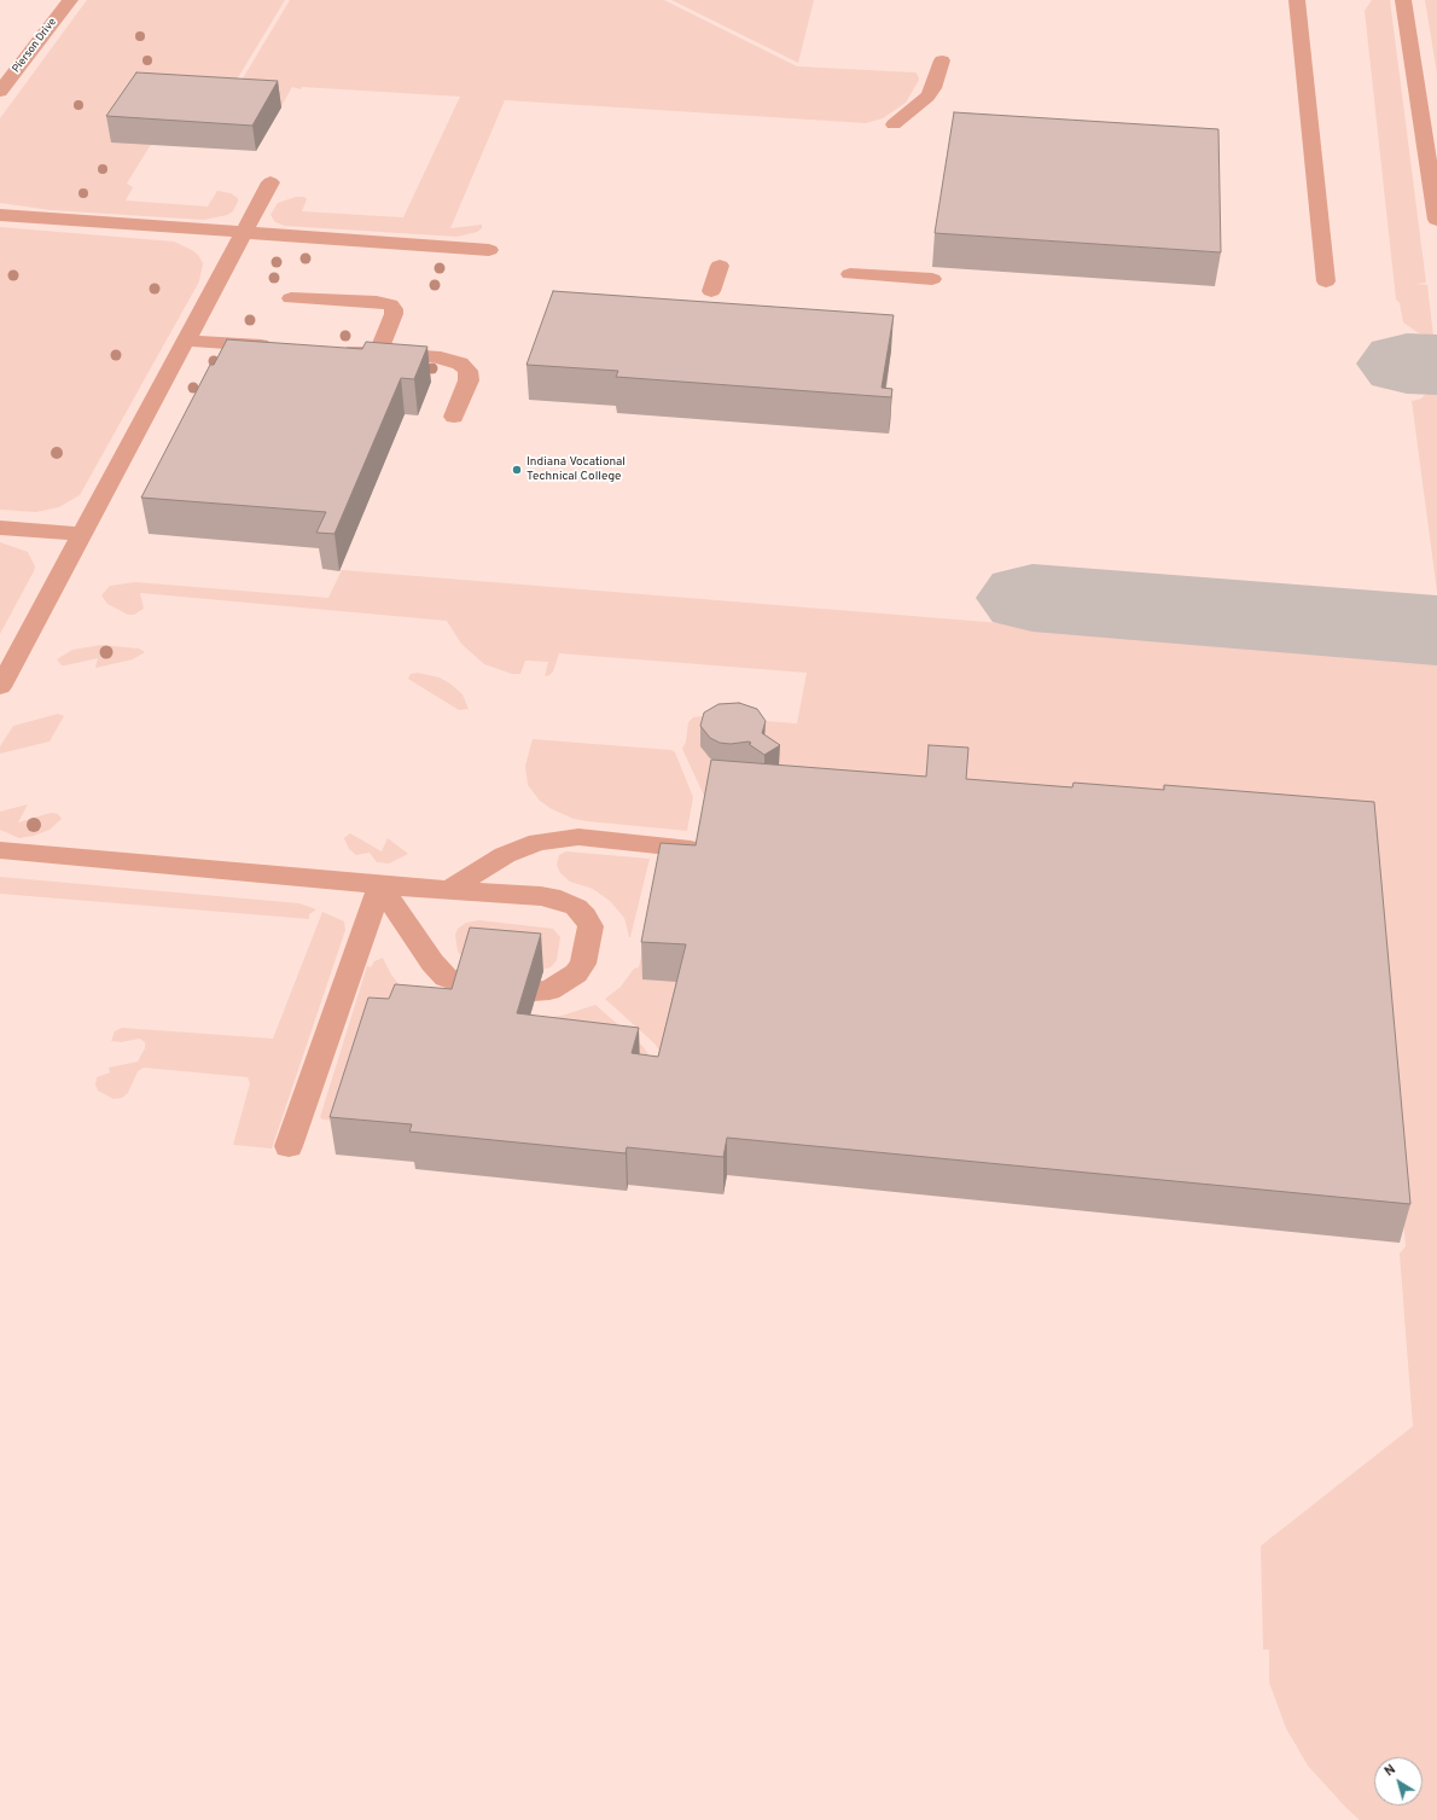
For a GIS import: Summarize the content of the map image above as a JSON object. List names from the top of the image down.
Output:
{
  "streets": {
    "street": ["Pierson Drive"]
  },
  "places": ["Indiana Vocational Technical College"],
  "north": "top left"
}
